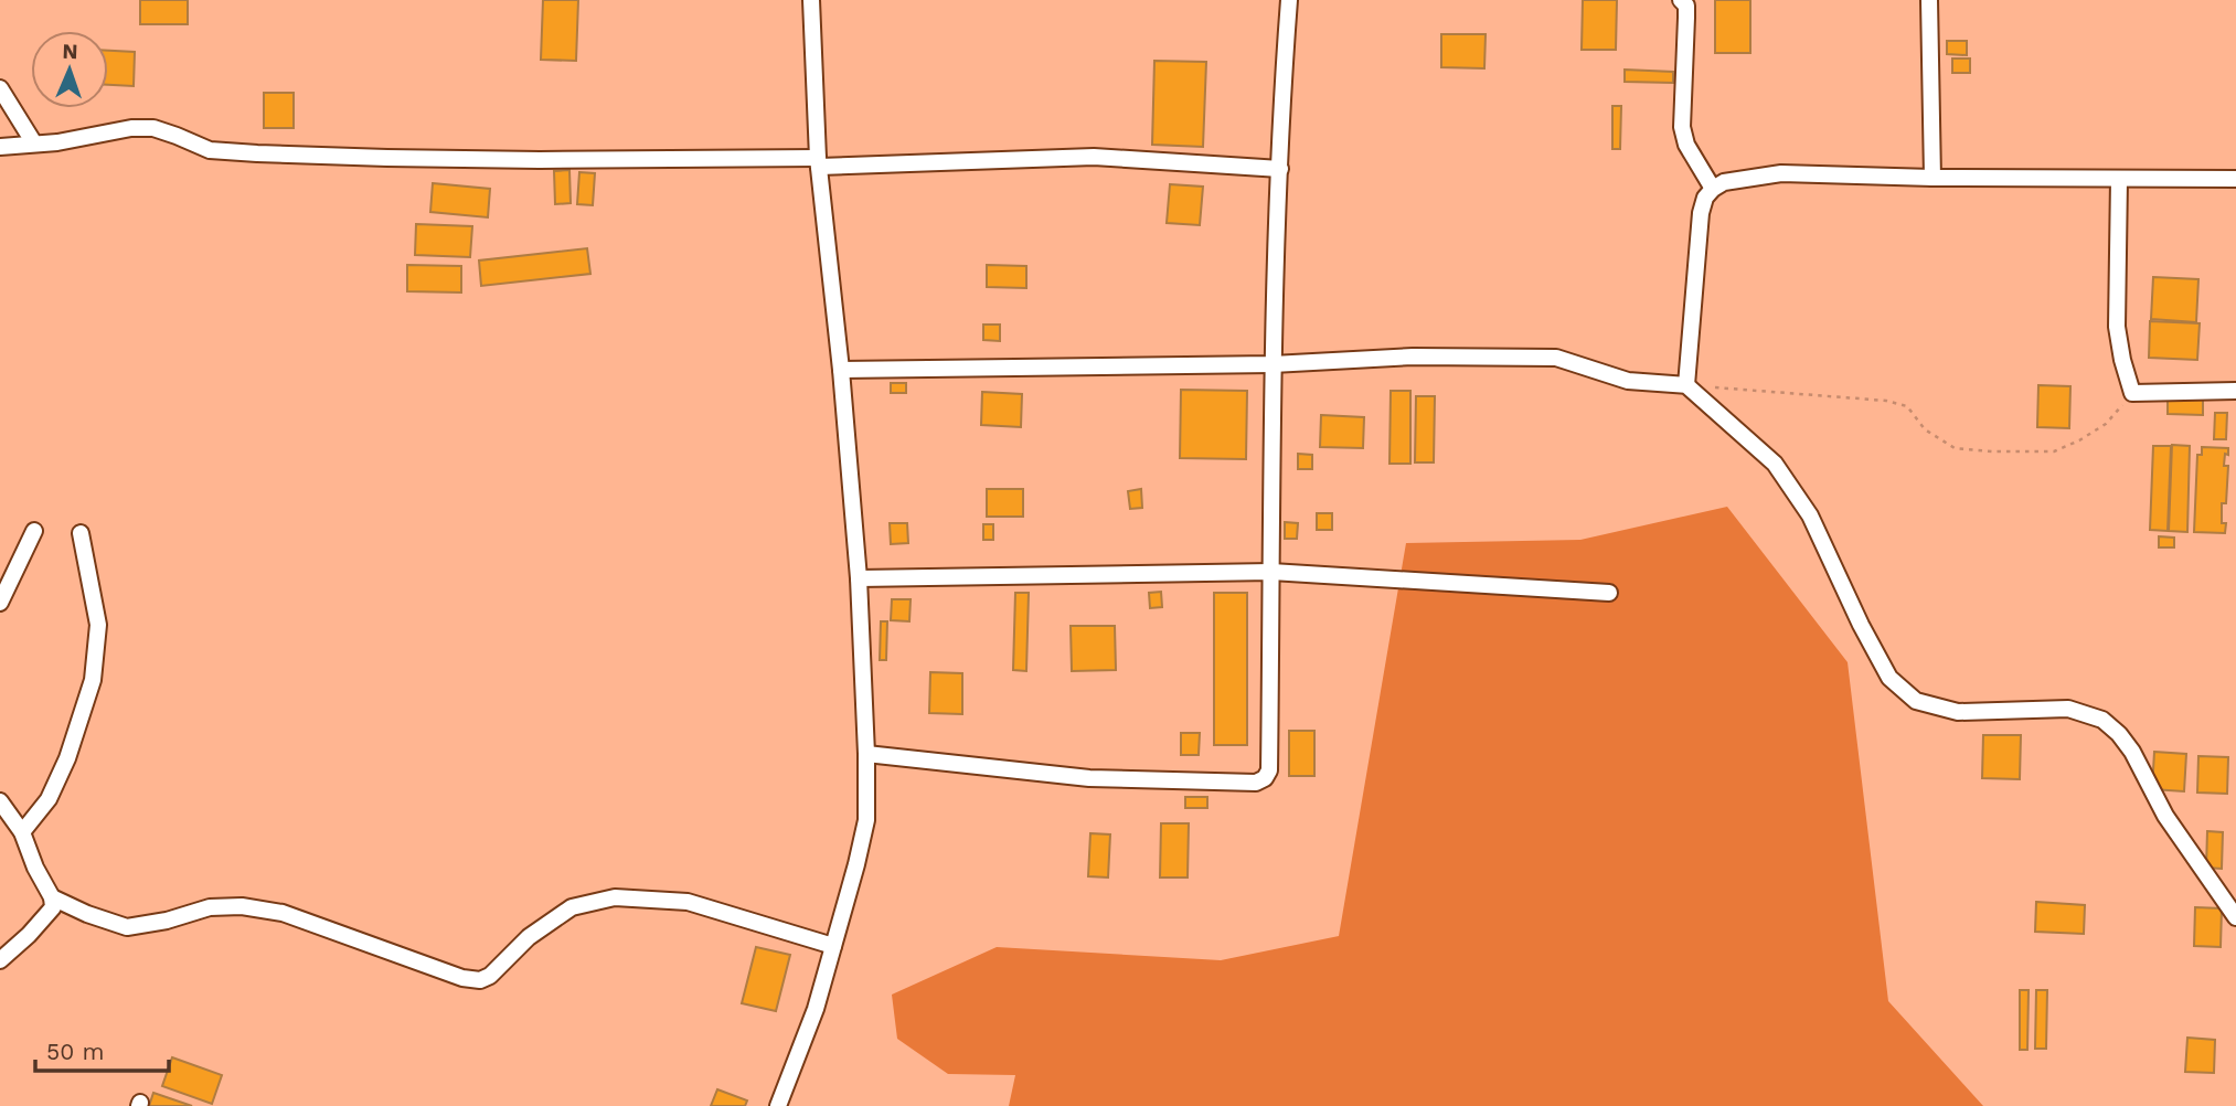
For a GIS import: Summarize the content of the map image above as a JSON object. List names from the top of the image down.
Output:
{
  "scale_bar": "50 m",
  "north": "top"
}
